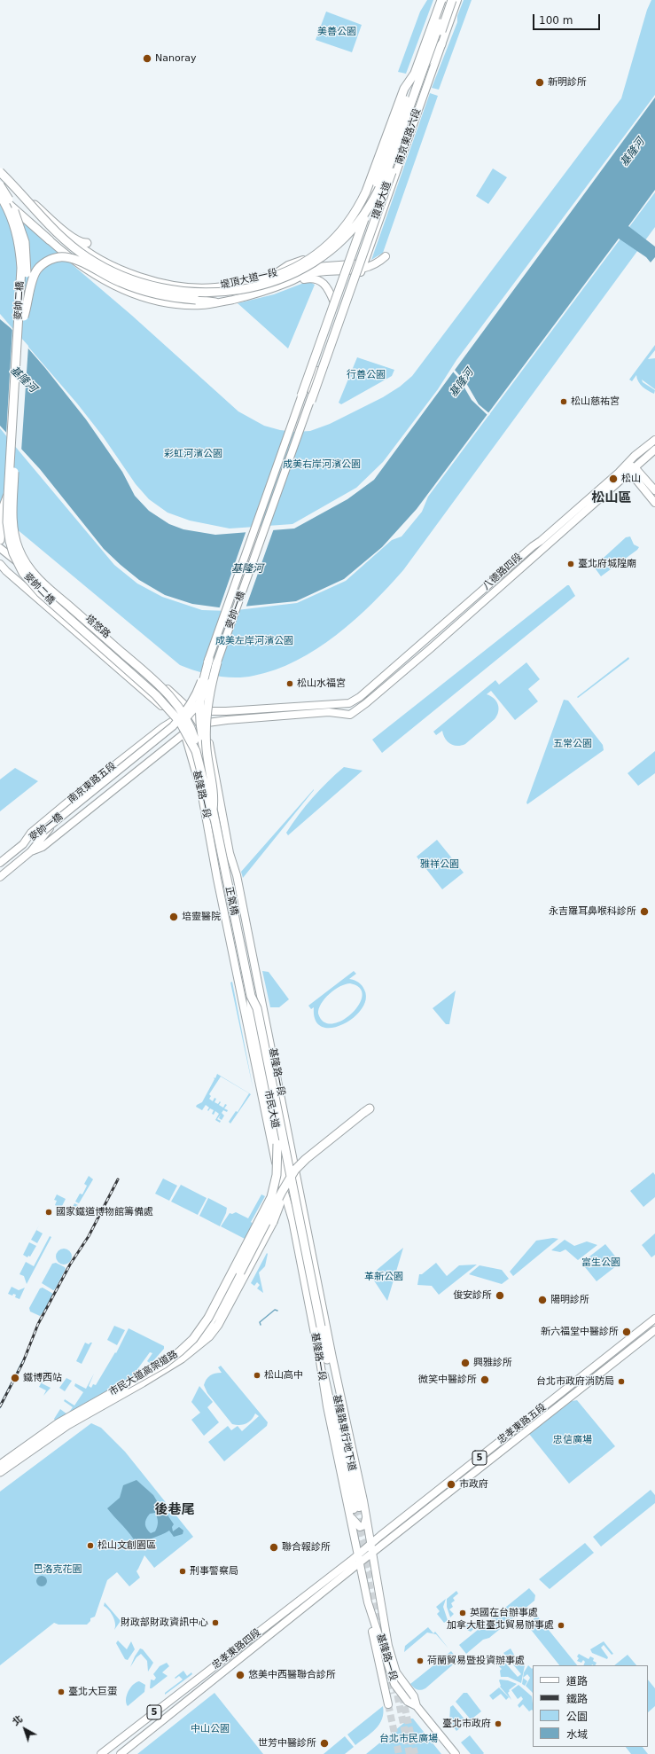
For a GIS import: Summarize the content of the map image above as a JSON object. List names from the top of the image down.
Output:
{
  "streets": {
    "highway": [
      "環東大道",
      "堤頂大道一段",
      "麥帥二橋",
      "麥帥一橋",
      "正氣橋",
      "市民大道",
      "市民大道高架道路"
    ],
    "main road": [
      "南京東路六段",
      "八德路四段",
      "塔悠路",
      "南京東路五段",
      "基隆路一段",
      "忠孝東路五段",
      "基隆路車行地下道",
      "5",
      "忠孝東路四段"
    ]
  },
  "crossings": [
    ["南京東路六段", "環東大道"],
    ["南京東路六段", "堤頂大道一段"],
    ["南京東路六段", "麥帥一橋"],
    ["環東大道", "麥帥一橋"],
    ["堤頂大道一段", "麥帥二橋"],
    ["麥帥二橋", "正氣橋"],
    ["八德路四段", "塔悠路"],
    ["八德路四段", "南京東路五段"],
    ["八德路四段", "基隆路一段"],
    ["麥帥一橋", "南京東路五段"],
    ["麥帥一橋", "正氣橋"],
    ["塔悠路", "南京東路五段"],
    ["塔悠路", "基隆路一段"],
    ["南京東路五段", "基隆路一段"],
    ["基隆路一段", "忠孝東路五段"],
    ["基隆路一段", "基隆路車行地下道"],
    ["基隆路一段", "忠孝東路四段"],
    ["正氣橋", "市民大道"],
    ["市民大道", "市民大道高架道路"],
    ["忠孝東路五段", "忠孝東路四段"]
  ],
  "districts": ["松山區", "後巷尾"],
  "water": ["基隆河"],
  "parks": [
    "美善公園",
    "行善公園",
    "彩虹河濱公園",
    "成美右岸河濱公園",
    "成美左岸河濱公園",
    "五常公園",
    "雅祥公園",
    "富生公園",
    "革新公園",
    "忠信廣場",
    "巴洛克花園",
    "中山公園",
    "台北市民廣場"
  ],
  "places": [
    "Nanoray",
    "新明診所",
    "松山慈祐宮",
    "松山",
    "臺北府城隍廟",
    "松山水福宮",
    "永吉羅耳鼻喉科診所",
    "培靈醫院",
    "國家鐵道博物館籌備處",
    "俊安診所",
    "陽明診所",
    "新六福堂中醫診所",
    "興雅診所",
    "松山高中",
    "鐵博西站",
    "微笑中醫診所",
    "台北市政府消防局",
    "市政府",
    "松山文創園區",
    "聯合報診所",
    "刑事警察局",
    "英國在台辦事處",
    "財政部財政資訊中心",
    "加拿大駐臺北貿易辦事處",
    "荷蘭貿易暨投資辦事處",
    "悠美中西醫聯合診所",
    "臺北大巨蛋",
    "臺北市政府",
    "世芳中醫診所"
  ],
  "legend": [
    "道路",
    "鐵路",
    "公園",
    "水域"
  ],
  "scale_bar": "100 m",
  "north": "top left"
}
